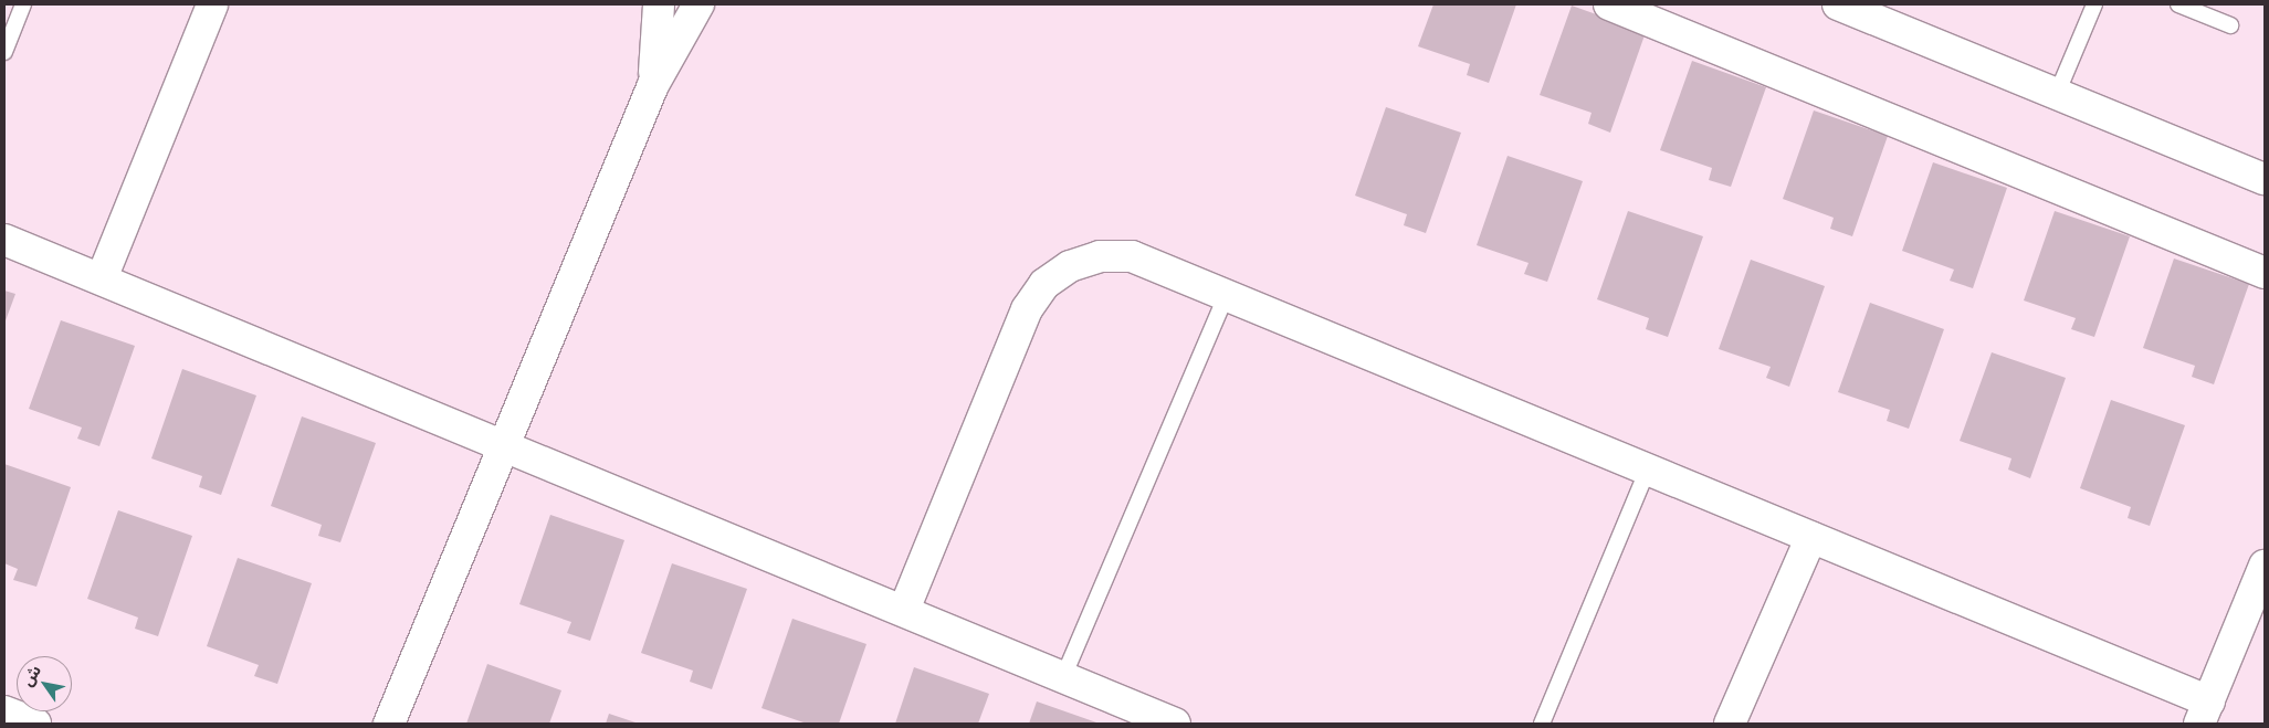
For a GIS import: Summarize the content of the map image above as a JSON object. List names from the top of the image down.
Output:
{
  "north": "top left"
}
